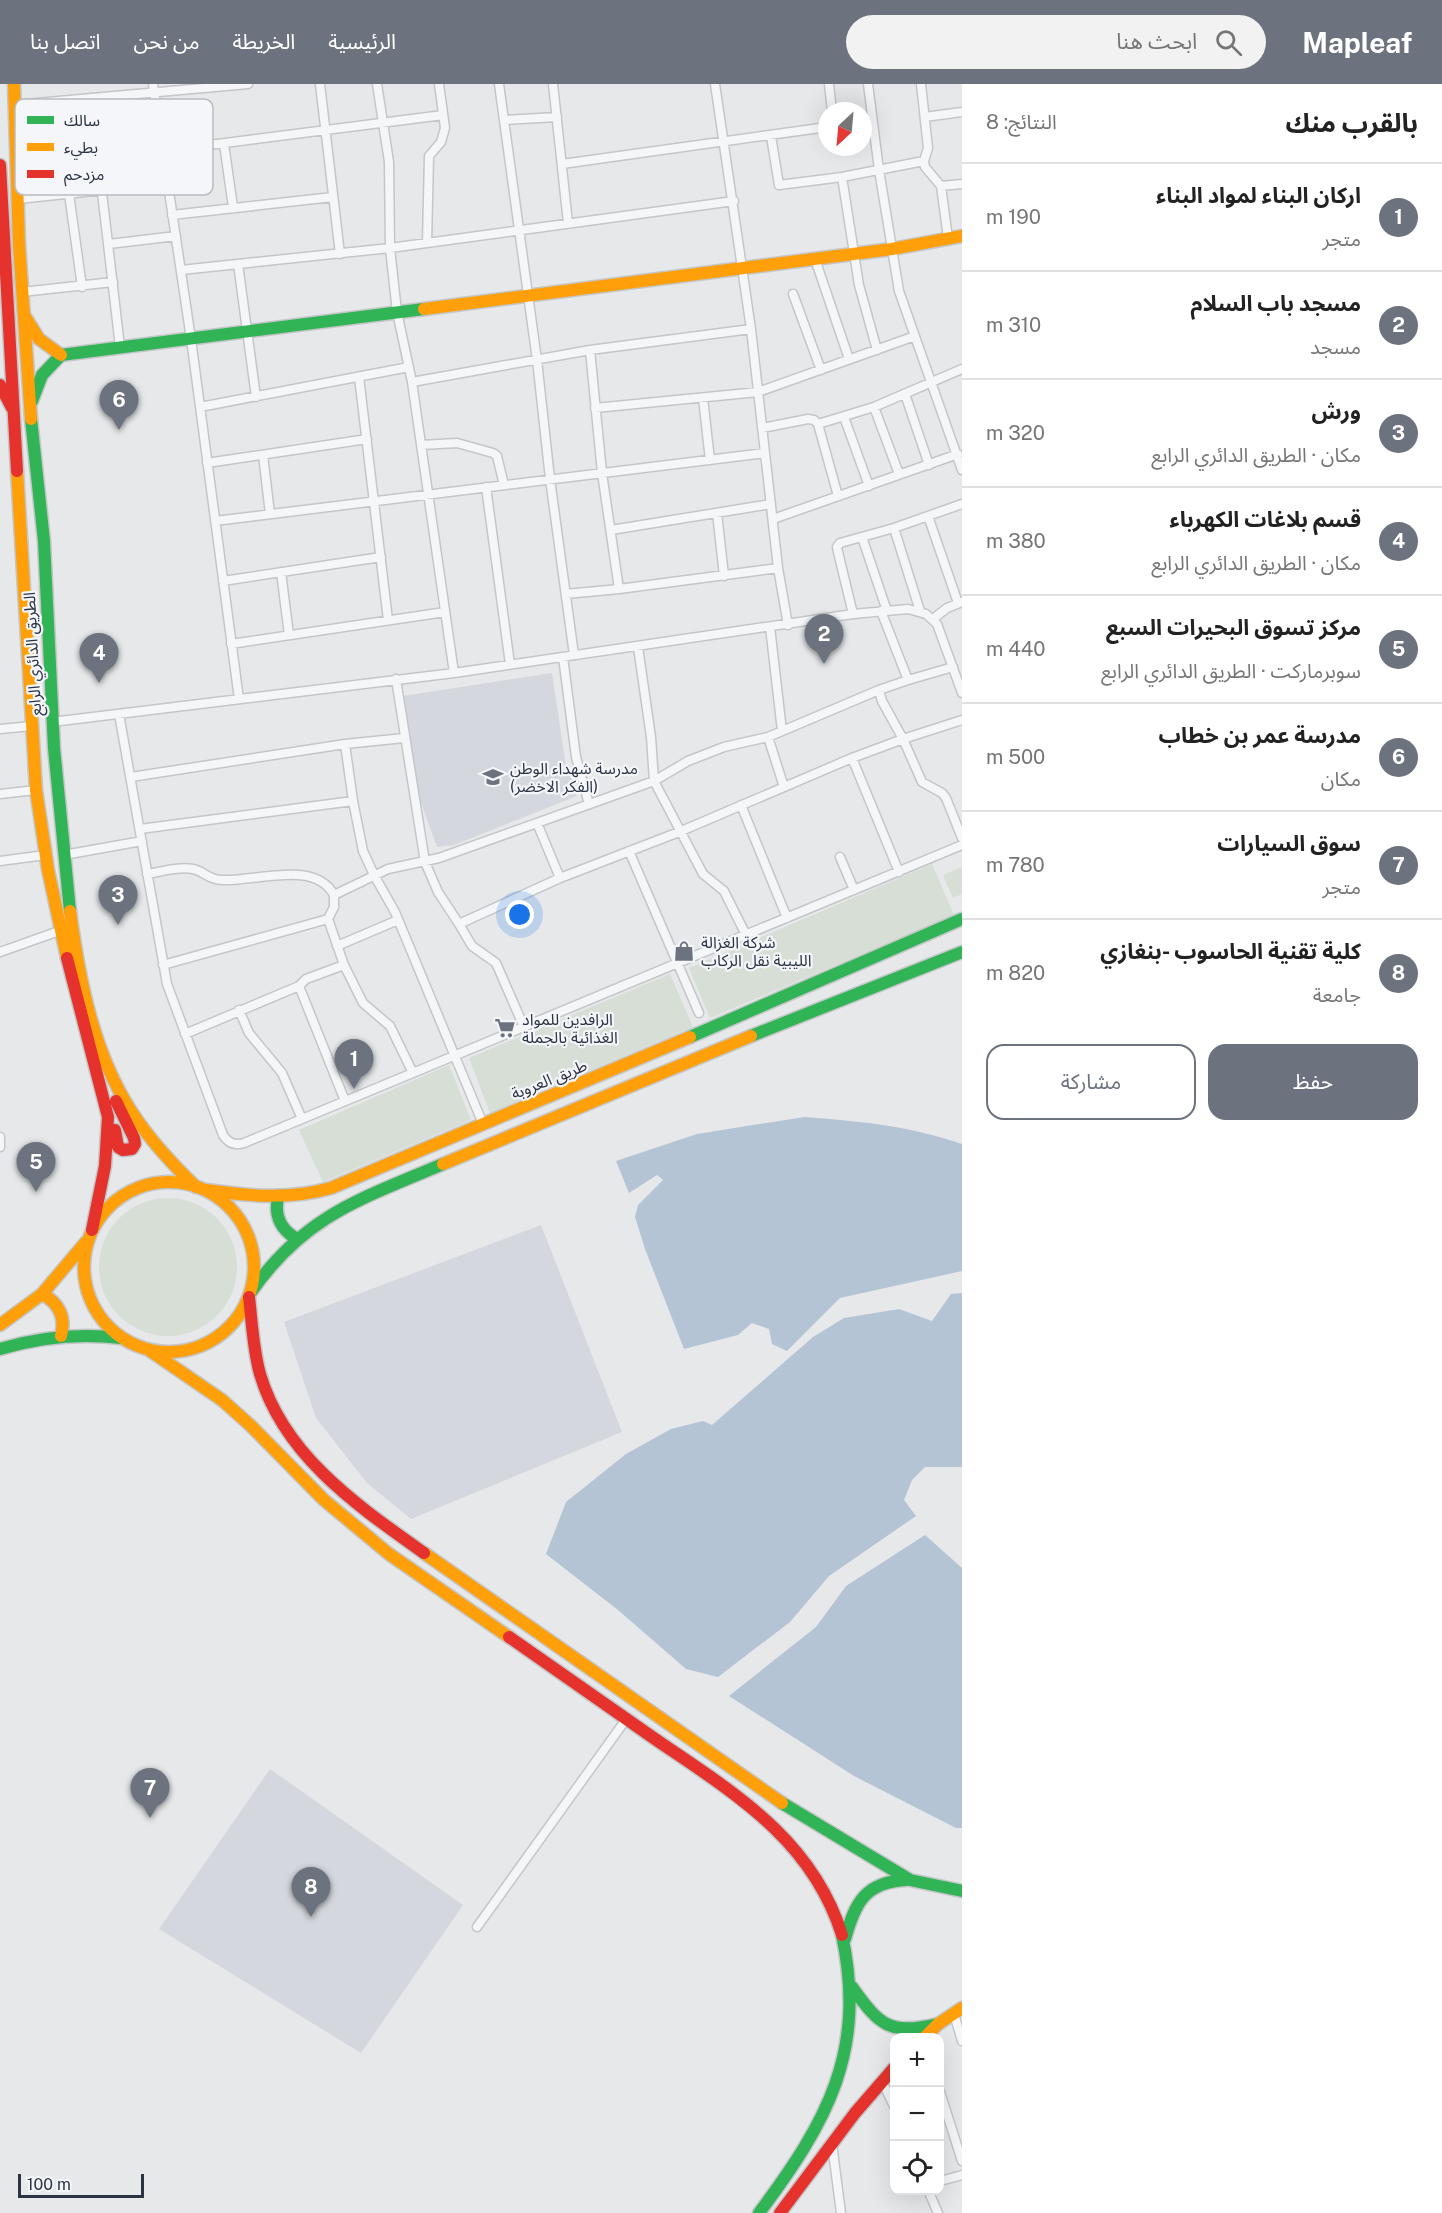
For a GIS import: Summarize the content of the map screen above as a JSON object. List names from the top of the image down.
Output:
{
  "streets": {
    "main road": ["الطريق الدائري الرابع", "طريق العروبة"]
  },
  "crossings": [
    ["الطريق الدائري الرابع", "طريق العروبة"]
  ],
  "places": {
    "school or university": ["مدرسة شهداء الوطن (الفكر الاخضر)"],
    "shop": ["شركة الغزالة الليبية نقل الركاب"],
    "supermarket": ["الرافدين للمواد الغذائية بالجملة"]
  },
  "legend": ["سالك", "بطيء", "مزدحم"],
  "scale_bar": "100 m",
  "north": "bottom left",
  "page": {
    "header": "Mapleaf",
    "search": "ابحث هنا",
    "nav": [
      "الرئيسية",
      "الخريطة",
      "من نحن",
      "اتصل بنا"
    ],
    "heading": ["بالقرب منك", "النتائج: 8"],
    "list": [
      {
        "mark": "1",
        "name": "اركان البناء لمواد البناء",
        "note": "متجر",
        "value": "190 m"
      },
      {
        "mark": "2",
        "name": "مسجد باب السلام",
        "note": "مسجد",
        "value": "310 m"
      },
      {
        "mark": "3",
        "name": "ورش",
        "note": "مكان · الطريق الدائري الرابع",
        "value": "320 m"
      },
      {
        "mark": "4",
        "name": "قسم بلاغات الكهرباء",
        "note": "مكان · الطريق الدائري الرابع",
        "value": "380 m"
      },
      {
        "mark": "5",
        "name": "مركز تسوق البحيرات السبع",
        "note": "سوبرماركت · الطريق الدائري الرابع",
        "value": "440 m"
      },
      {
        "mark": "6",
        "name": "مدرسة عمر بن خطاب",
        "note": "مكان",
        "value": "500 m"
      },
      {
        "mark": "7",
        "name": "سوق السيارات",
        "note": "متجر",
        "value": "780 m"
      },
      {
        "mark": "8",
        "name": "كلية تقنية الحاسوب -بنغازي",
        "note": "جامعة",
        "value": "820 m"
      }
    ],
    "pins": [
      "6",
      "2",
      "4",
      "3",
      "1",
      "5",
      "7",
      "8"
    ],
    "buttons": ["حفظ", "مشاركة"],
    "map_buttons": ["+", "−"],
    "scale": "100 m"
  }
}
